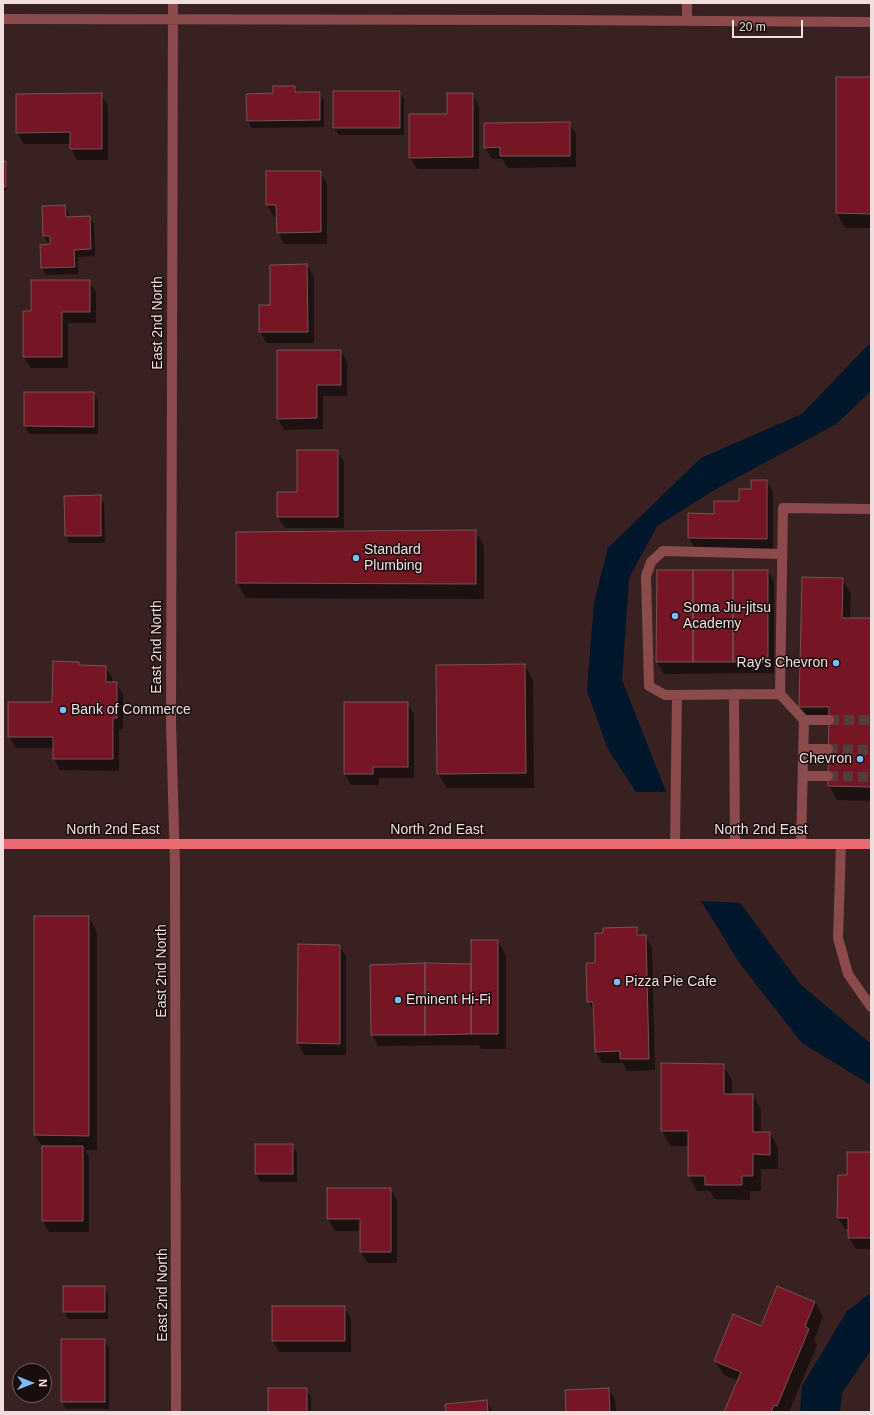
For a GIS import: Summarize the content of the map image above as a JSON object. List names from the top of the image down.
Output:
{
  "streets": {
    "main road": ["North 2nd East"],
    "street": ["East 2nd North"]
  },
  "crossings": [
    ["East 2nd North", "North 2nd East"]
  ],
  "places": [
    "Standard Plumbing",
    "Soma Jiu-jitsu Academy",
    "Ray's Chevron",
    "Bank of Commerce",
    "Chevron",
    "Pizza Pie Cafe",
    "Eminent Hi-Fi"
  ],
  "scale_bar": "20 m",
  "north": "right"
}
